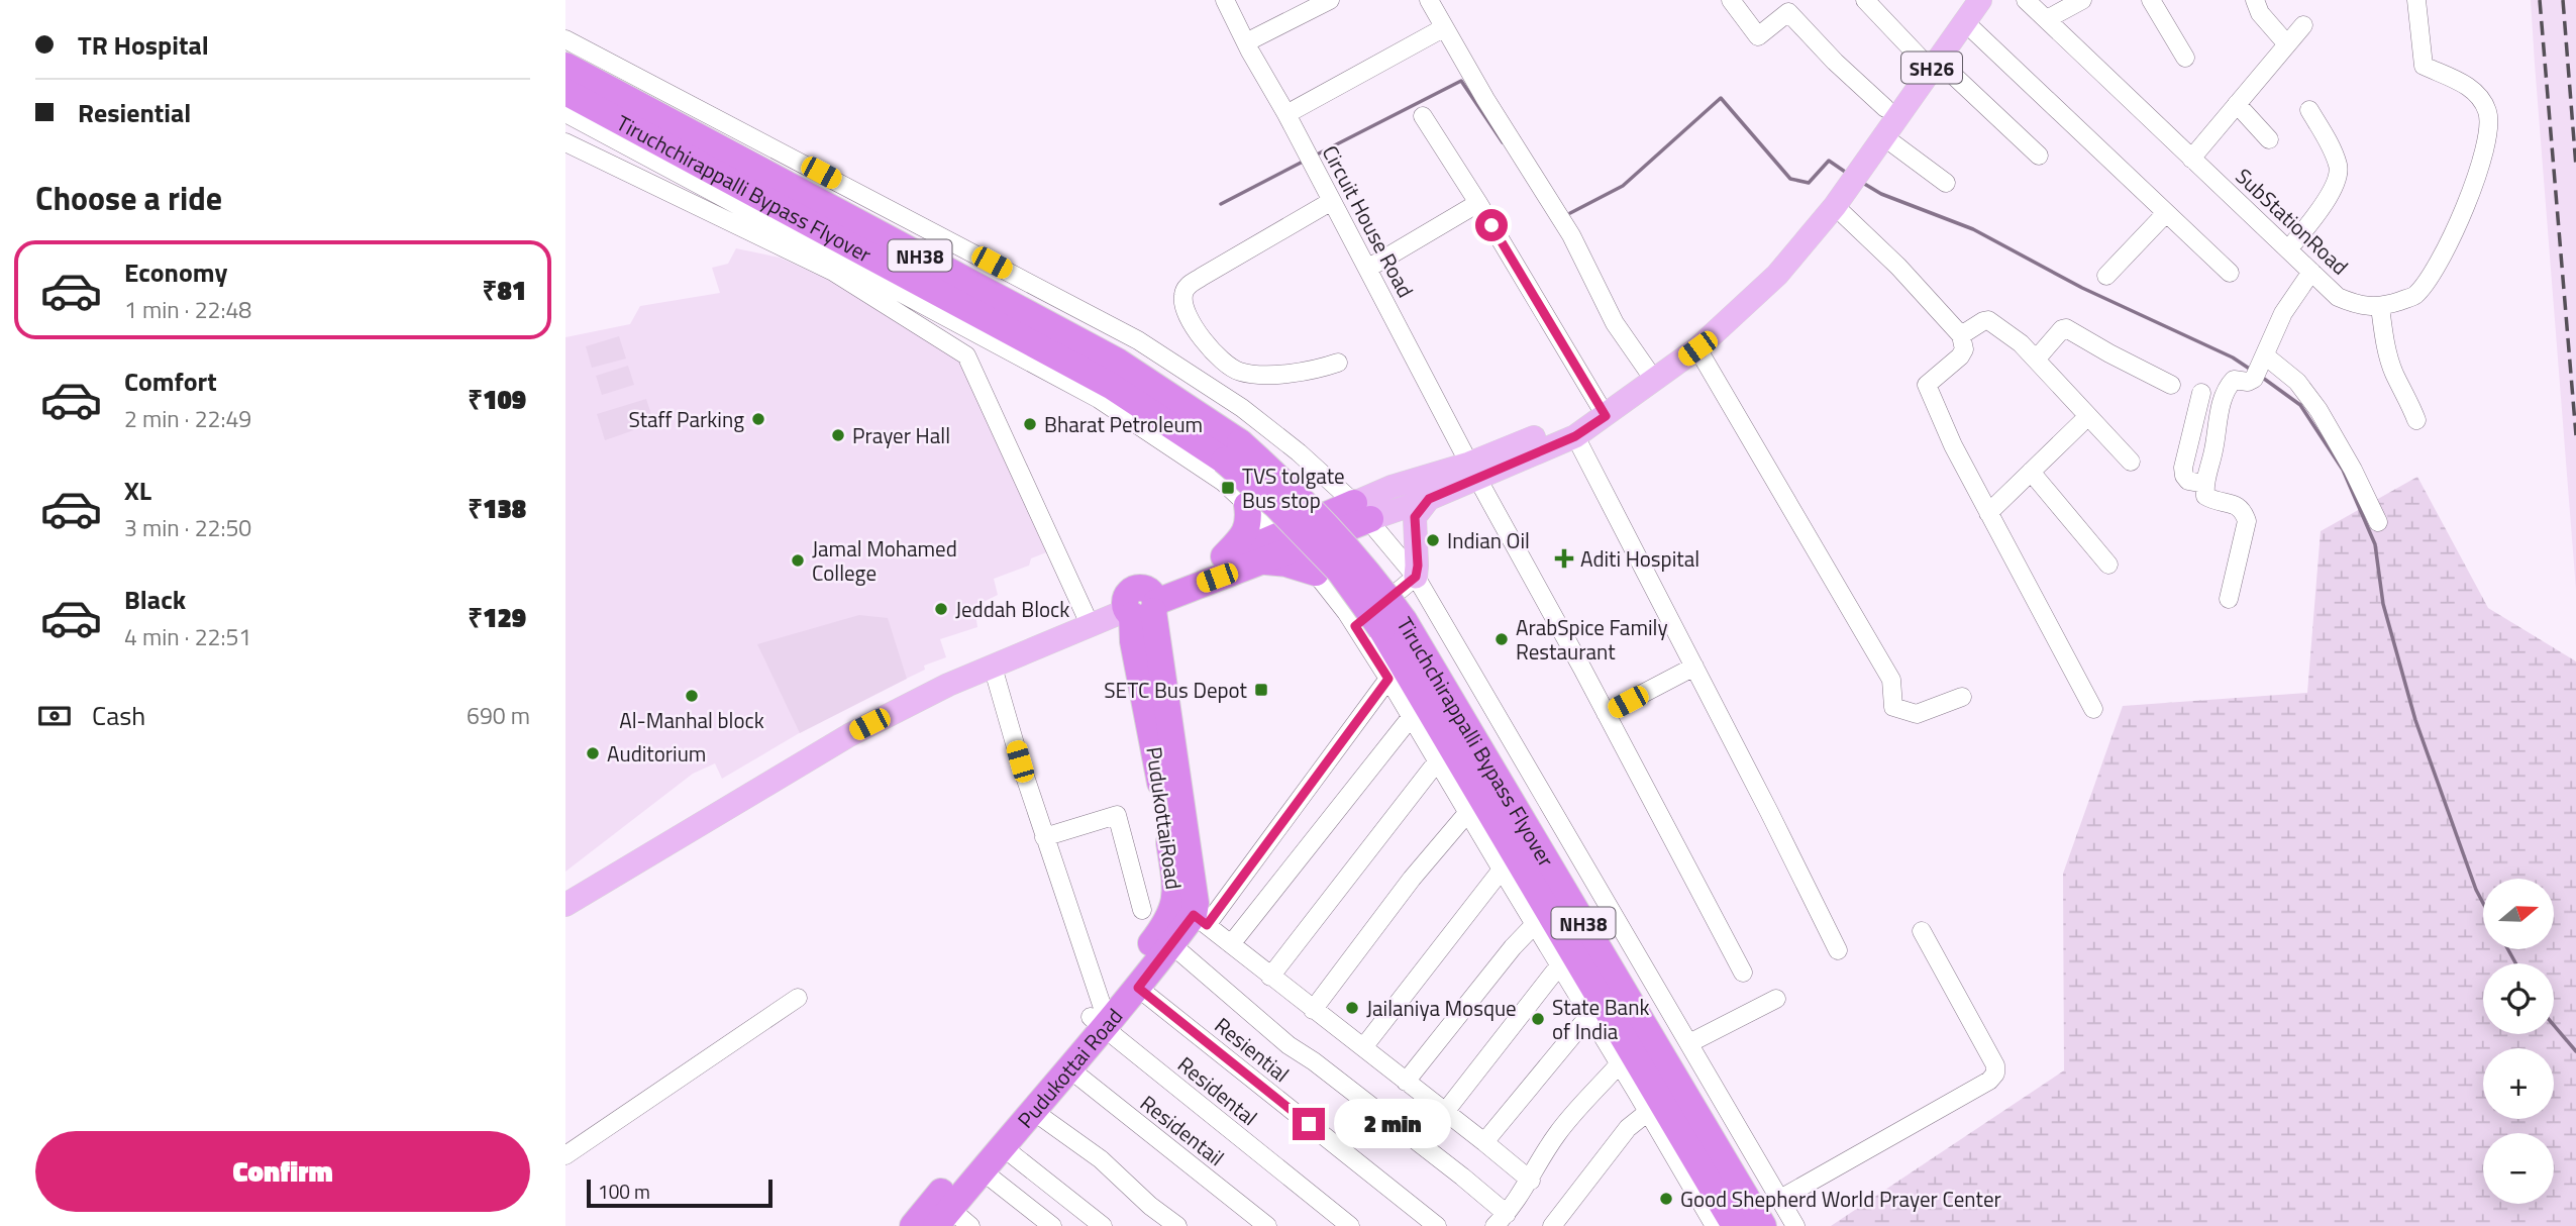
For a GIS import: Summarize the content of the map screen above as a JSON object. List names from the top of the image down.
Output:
{
  "streets": {
    "highway": [
      "Tiruchchirappalli Bypass Flyover",
      "NH38",
      "PudukottaiRoad",
      "Pudukottai Road"
    ],
    "main road": ["SH26"],
    "street": [
      "Circuit House Road",
      "SubStationRoad",
      "Resiential",
      "Residental",
      "Residentail"
    ]
  },
  "crossings": [
    ["SH26", "Circuit House Road"],
    ["PudukottaiRoad", "Pudukottai Road"],
    ["PudukottaiRoad", "Residental"],
    ["Resiential", "Pudukottai Road"],
    ["Pudukottai Road", "Residental"],
    ["Pudukottai Road", "Residentail"]
  ],
  "places": {
    "other": [
      "Staff Parking",
      "Bharat Petroleum",
      "Prayer Hall",
      "Indian Oil",
      "Jamal Mohamed College",
      "Jeddah Block",
      "ArabSpice Family Restaurant",
      "Al-Manhal block",
      "Auditorium",
      "Jailaniya Mosque",
      "State Bank of India",
      "Good Shepherd World Prayer Center"
    ],
    "transit": ["TVS tolgate Bus stop", "SETC Bus Depot"],
    "health": ["Aditi Hospital"]
  },
  "scale_bar": "100 m",
  "north": "right",
  "page": {
    "banner": ["TR Hospital", "Resiential"],
    "heading": "Choose a ride",
    "list": [
      {
        "name": "Economy",
        "note": "1 min · 22:48",
        "value": "₹81"
      },
      {
        "name": "Comfort",
        "note": "2 min · 22:49",
        "value": "₹109"
      },
      {
        "name": "XL",
        "note": "3 min · 22:50",
        "value": "₹138"
      },
      {
        "name": "Black",
        "note": "4 min · 22:51",
        "value": "₹129"
      }
    ],
    "pay": ["Cash", "690 m"],
    "map_buttons": ["+", "−"],
    "bubble": "2 min",
    "buttons": "Confirm",
    "scale": "100 m"
  }
}
